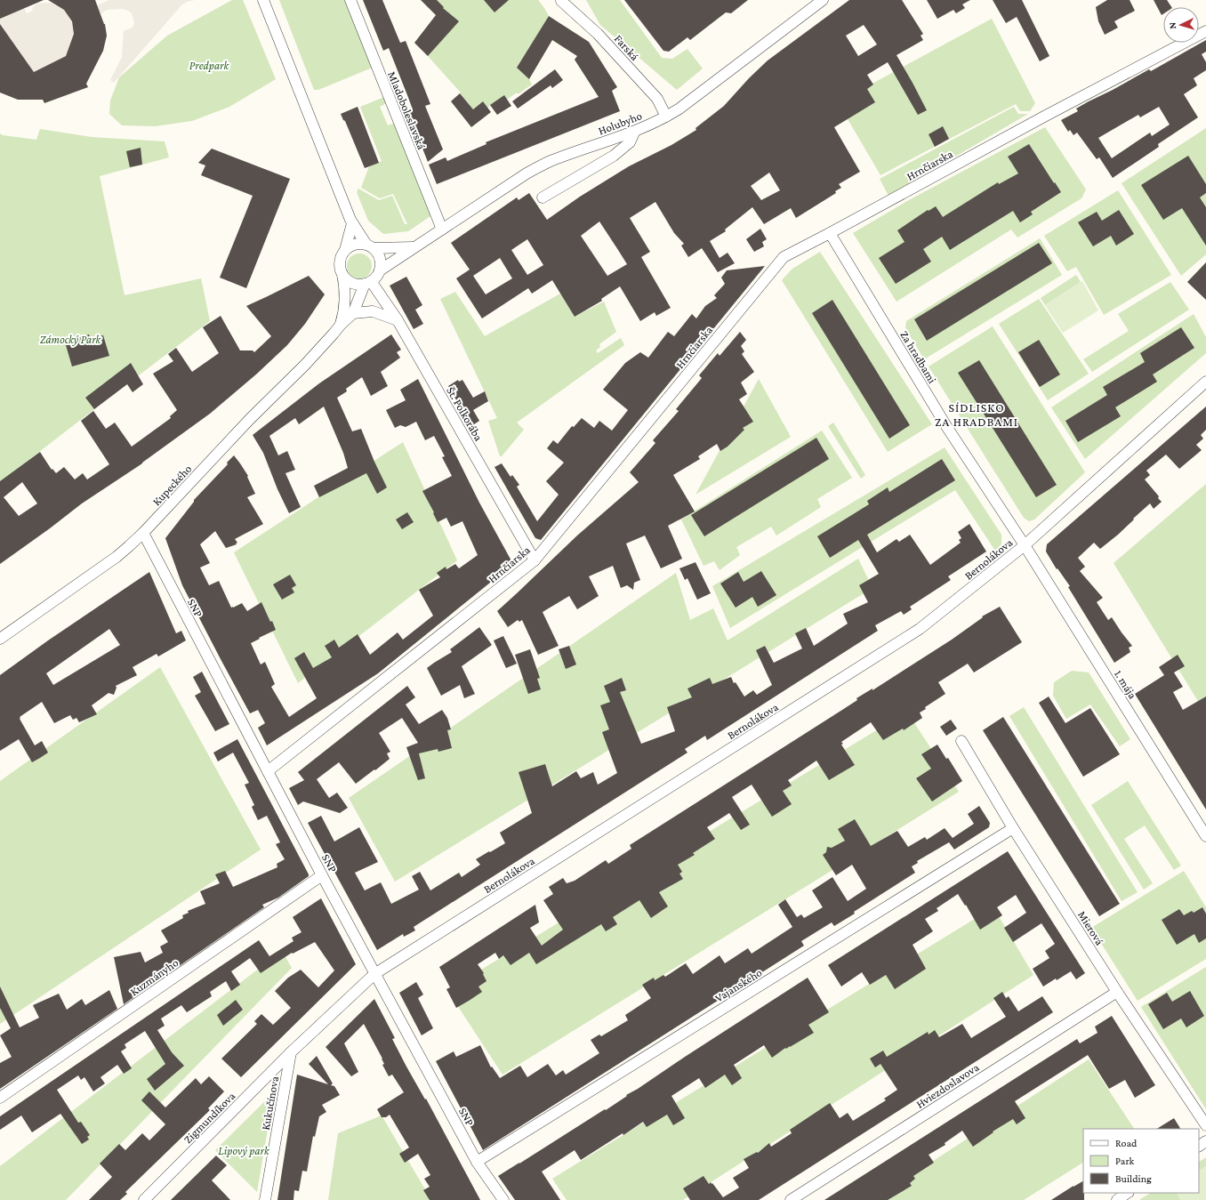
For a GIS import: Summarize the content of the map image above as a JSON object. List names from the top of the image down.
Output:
{
  "streets": {
    "street": [
      "Farská",
      "Mladoboleslavská",
      "Holubyho",
      "Hrnčiarska",
      "Za hradbami",
      "Št. Polkorába",
      "Kupeckého",
      "Bernolákova",
      "SNP",
      "1. mája",
      "Mierová",
      "Kuzmányho",
      "Vajanského",
      "Hviezdoslavova",
      "Kukučínova",
      "Zigmundíkova"
    ]
  },
  "crossings": [
    ["Farská", "Holubyho"],
    ["Mladoboleslavská", "Holubyho"],
    ["Holubyho", "Št. Polkorába"],
    ["Holubyho", "Kupeckého"],
    ["Hrnčiarska", "Za hradbami"],
    ["Hrnčiarska", "Št. Polkorába"],
    ["Hrnčiarska", "SNP"],
    ["Za hradbami", "Bernolákova"],
    ["Za hradbami", "1. mája"],
    ["Št. Polkorába", "Kupeckého"],
    ["Kupeckého", "SNP"],
    ["Bernolákova", "SNP"],
    ["Bernolákova", "1. mája"],
    ["Bernolákova", "Kukučínova"],
    ["Bernolákova", "Zigmundíkova"],
    ["SNP", "Kuzmányho"],
    ["SNP", "Vajanského"],
    ["Mierová", "Vajanského"],
    ["Mierová", "Hviezdoslavova"],
    ["Kukučínova", "Zigmundíkova"]
  ],
  "districts": ["SÍDLISKO ZA HRADBAMI"],
  "parks": ["Predpark", "Zámocký Park", "Lipový park"],
  "legend": ["Road", "Park", "Building"],
  "north": "left"
}
